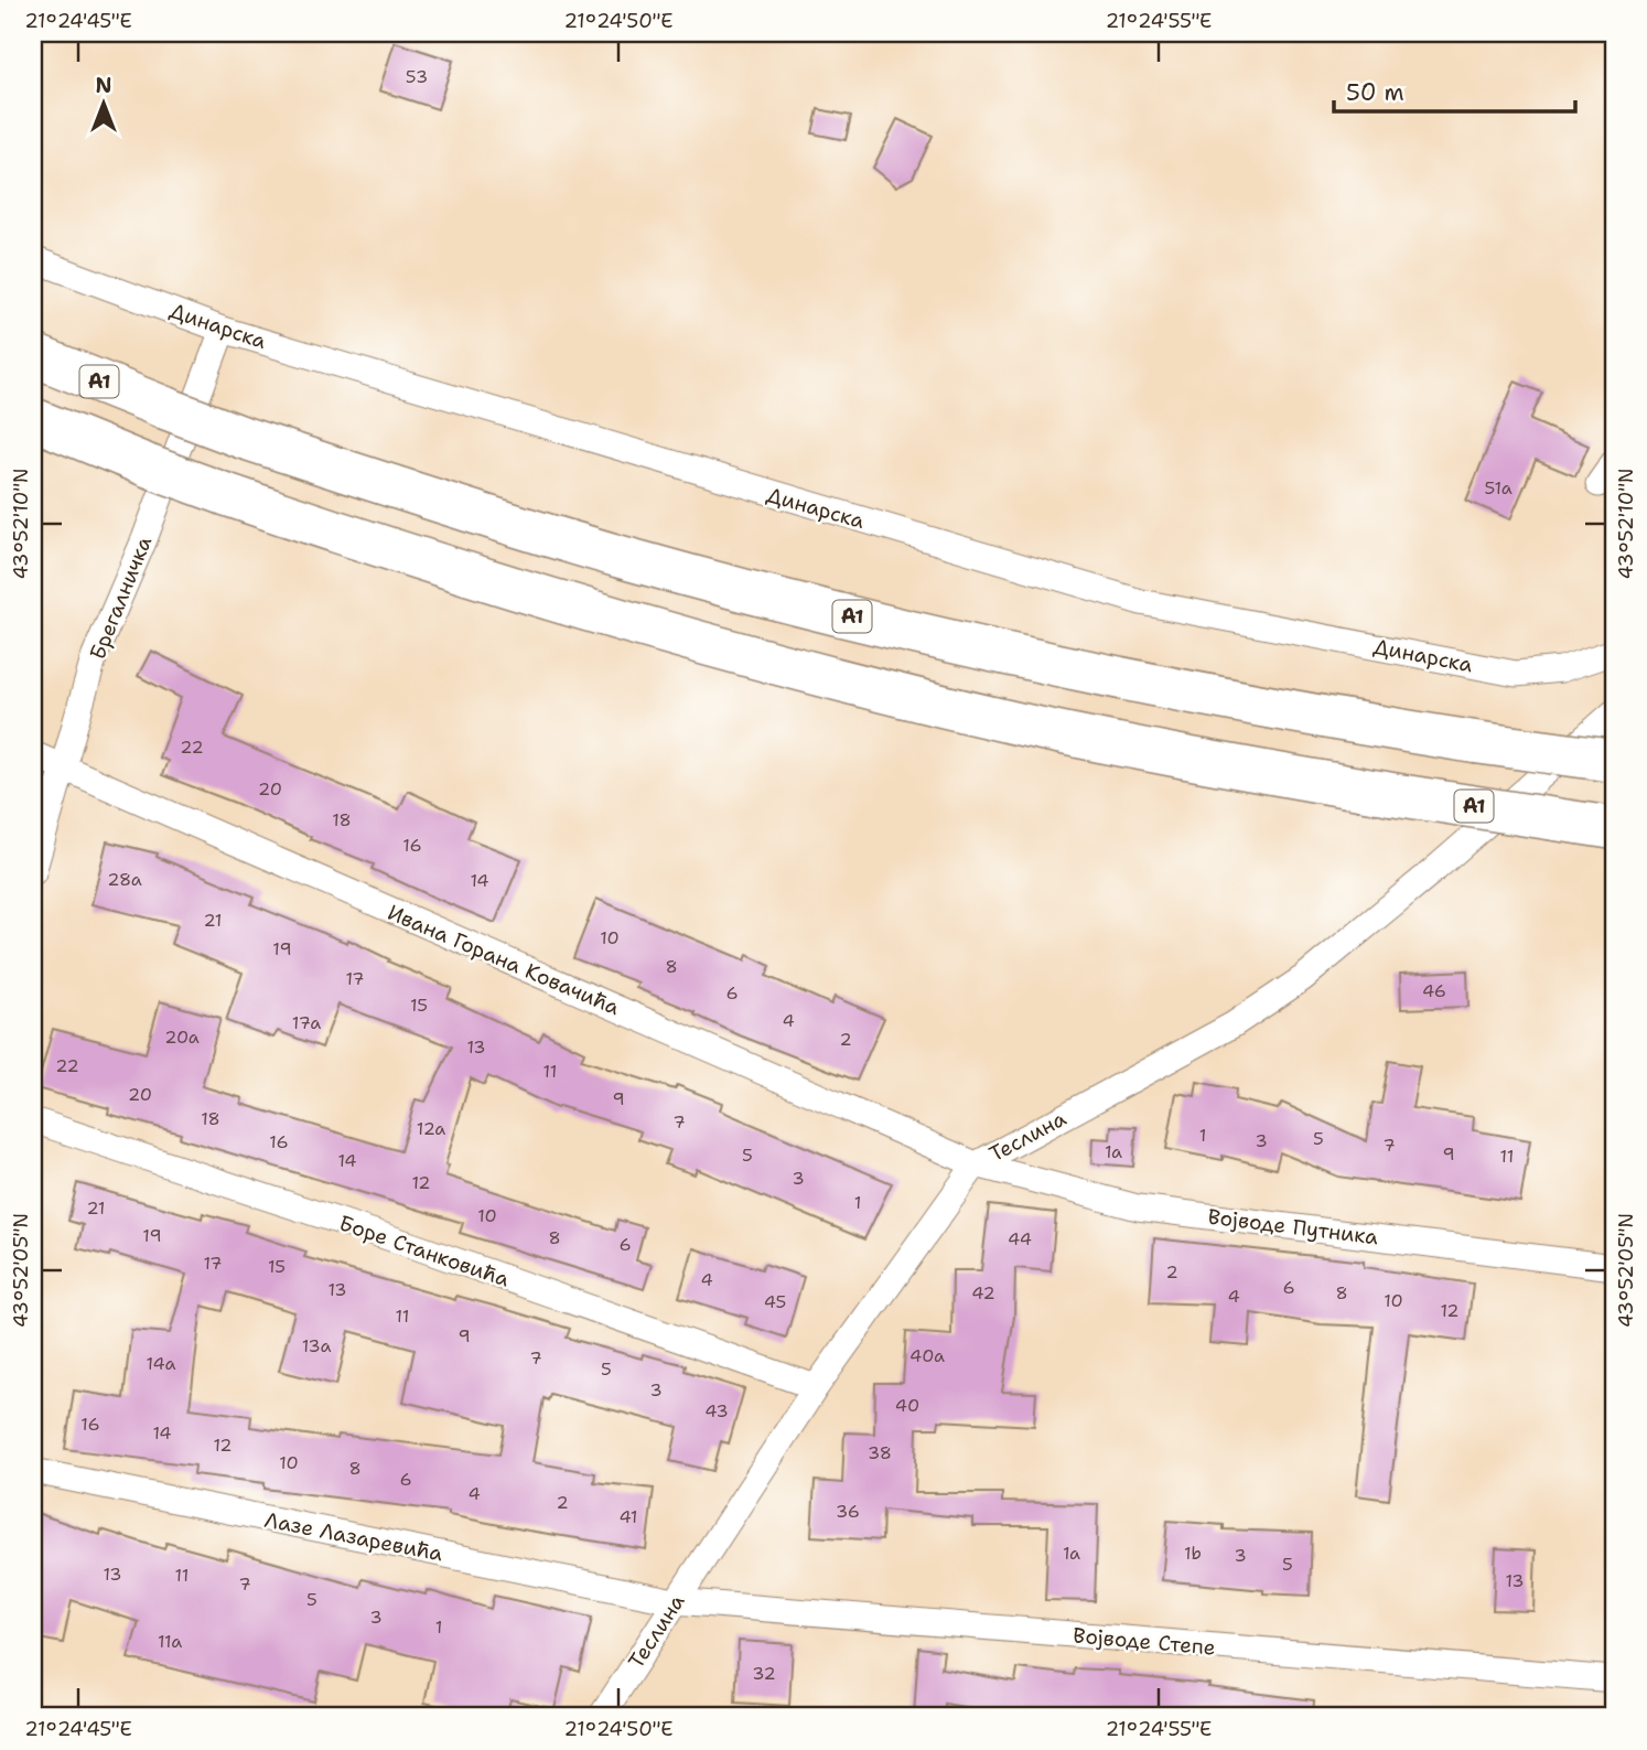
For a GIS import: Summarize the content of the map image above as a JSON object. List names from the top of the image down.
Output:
{
  "streets": {
    "highway": ["A1"],
    "street": [
      "Динарска",
      "Брегалничка",
      "Ивана Горана Ковачића",
      "Теслина",
      "Војводе Путника",
      "Боре Станковића",
      "Лазе Лазаревића",
      "Војводе Степе"
    ]
  },
  "crossings": [
    ["Динарска", "Брегалничка"],
    ["Брегалничка", "Ивана Горана Ковачића"],
    ["Ивана Горана Ковачића", "Теслина"],
    ["Ивана Горана Ковачића", "Војводе Путника"],
    ["Теслина", "Војводе Путника"],
    ["Теслина", "Боре Станковића"],
    ["Теслина", "Лазе Лазаревића"],
    ["Теслина", "Војводе Степе"],
    ["Лазе Лазаревића", "Војводе Степе"]
  ],
  "house_numbers": [
    "53",
    "51a",
    "22",
    "20",
    "18",
    "16",
    "28a",
    "14",
    "21",
    "10",
    "19",
    "8",
    "17",
    "46",
    "6",
    "15",
    "4",
    "17a",
    "20a",
    "2",
    "13",
    "22",
    "11",
    "20",
    "9",
    "18",
    "7",
    "12a",
    "1",
    "5",
    "3",
    "16",
    "7",
    "1a",
    "9",
    "5",
    "11",
    "14",
    "3",
    "12",
    "1",
    "21",
    "10",
    "19",
    "8",
    "44",
    "6",
    "17",
    "15",
    "2",
    "4",
    "6",
    "13",
    "42",
    "8",
    "4",
    "10",
    "45",
    "12",
    "11",
    "9",
    "13a",
    "40a",
    "7",
    "14a",
    "5",
    "3",
    "40",
    "43",
    "16",
    "14",
    "12",
    "38",
    "10",
    "8",
    "6",
    "4",
    "2",
    "36",
    "41",
    "1a",
    "1b",
    "3",
    "5",
    "13",
    "11",
    "13",
    "7",
    "5",
    "3",
    "1",
    "11a",
    "32"
  ],
  "scale_bar": "50 m",
  "north": "top",
  "coordinates": [
    "21°24'45\"E",
    "21°24'50\"E",
    "21°24'55\"E",
    "43°52'10\"N",
    "43°52'05\"N"
  ]
}
